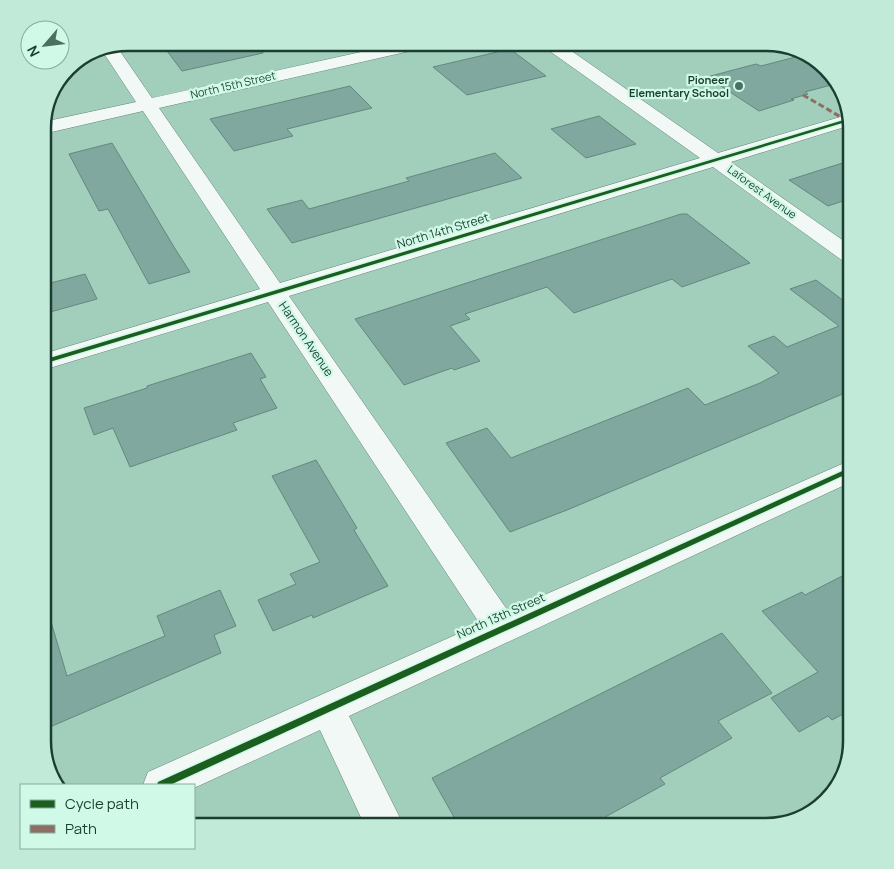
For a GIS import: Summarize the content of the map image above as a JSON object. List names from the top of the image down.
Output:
{
  "streets": {
    "street": [
      "North 15th Street",
      "Laforest Avenue",
      "North 14th Street",
      "Harmon Avenue",
      "North 13th Street"
    ]
  },
  "crossings": [
    ["North 15th Street", "Harmon Avenue"],
    ["Laforest Avenue", "North 14th Street"],
    ["North 14th Street", "Harmon Avenue"],
    ["Harmon Avenue", "North 13th Street"]
  ],
  "places": ["Pioneer Elementary School"],
  "legend": ["Cycle path", "Path"],
  "north": "bottom left"
}
